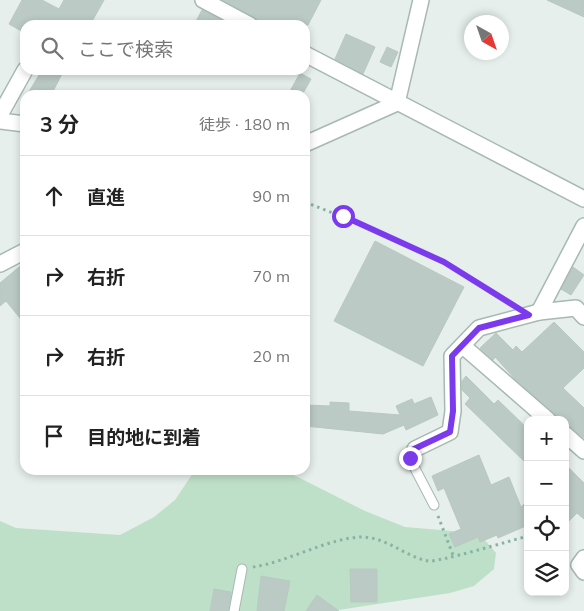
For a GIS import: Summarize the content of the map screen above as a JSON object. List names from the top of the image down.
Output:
{
  "north": "bottom right",
  "page": {
    "search": "ここで検索",
    "heading": ["3 分", "徒歩 · 180 m"],
    "list": [
      ["直進", "90 m"],
      ["右折", "70 m"],
      ["右折", "20 m"],
      "目的地に到着"
    ],
    "map_buttons": ["+", "−"]
  }
}
